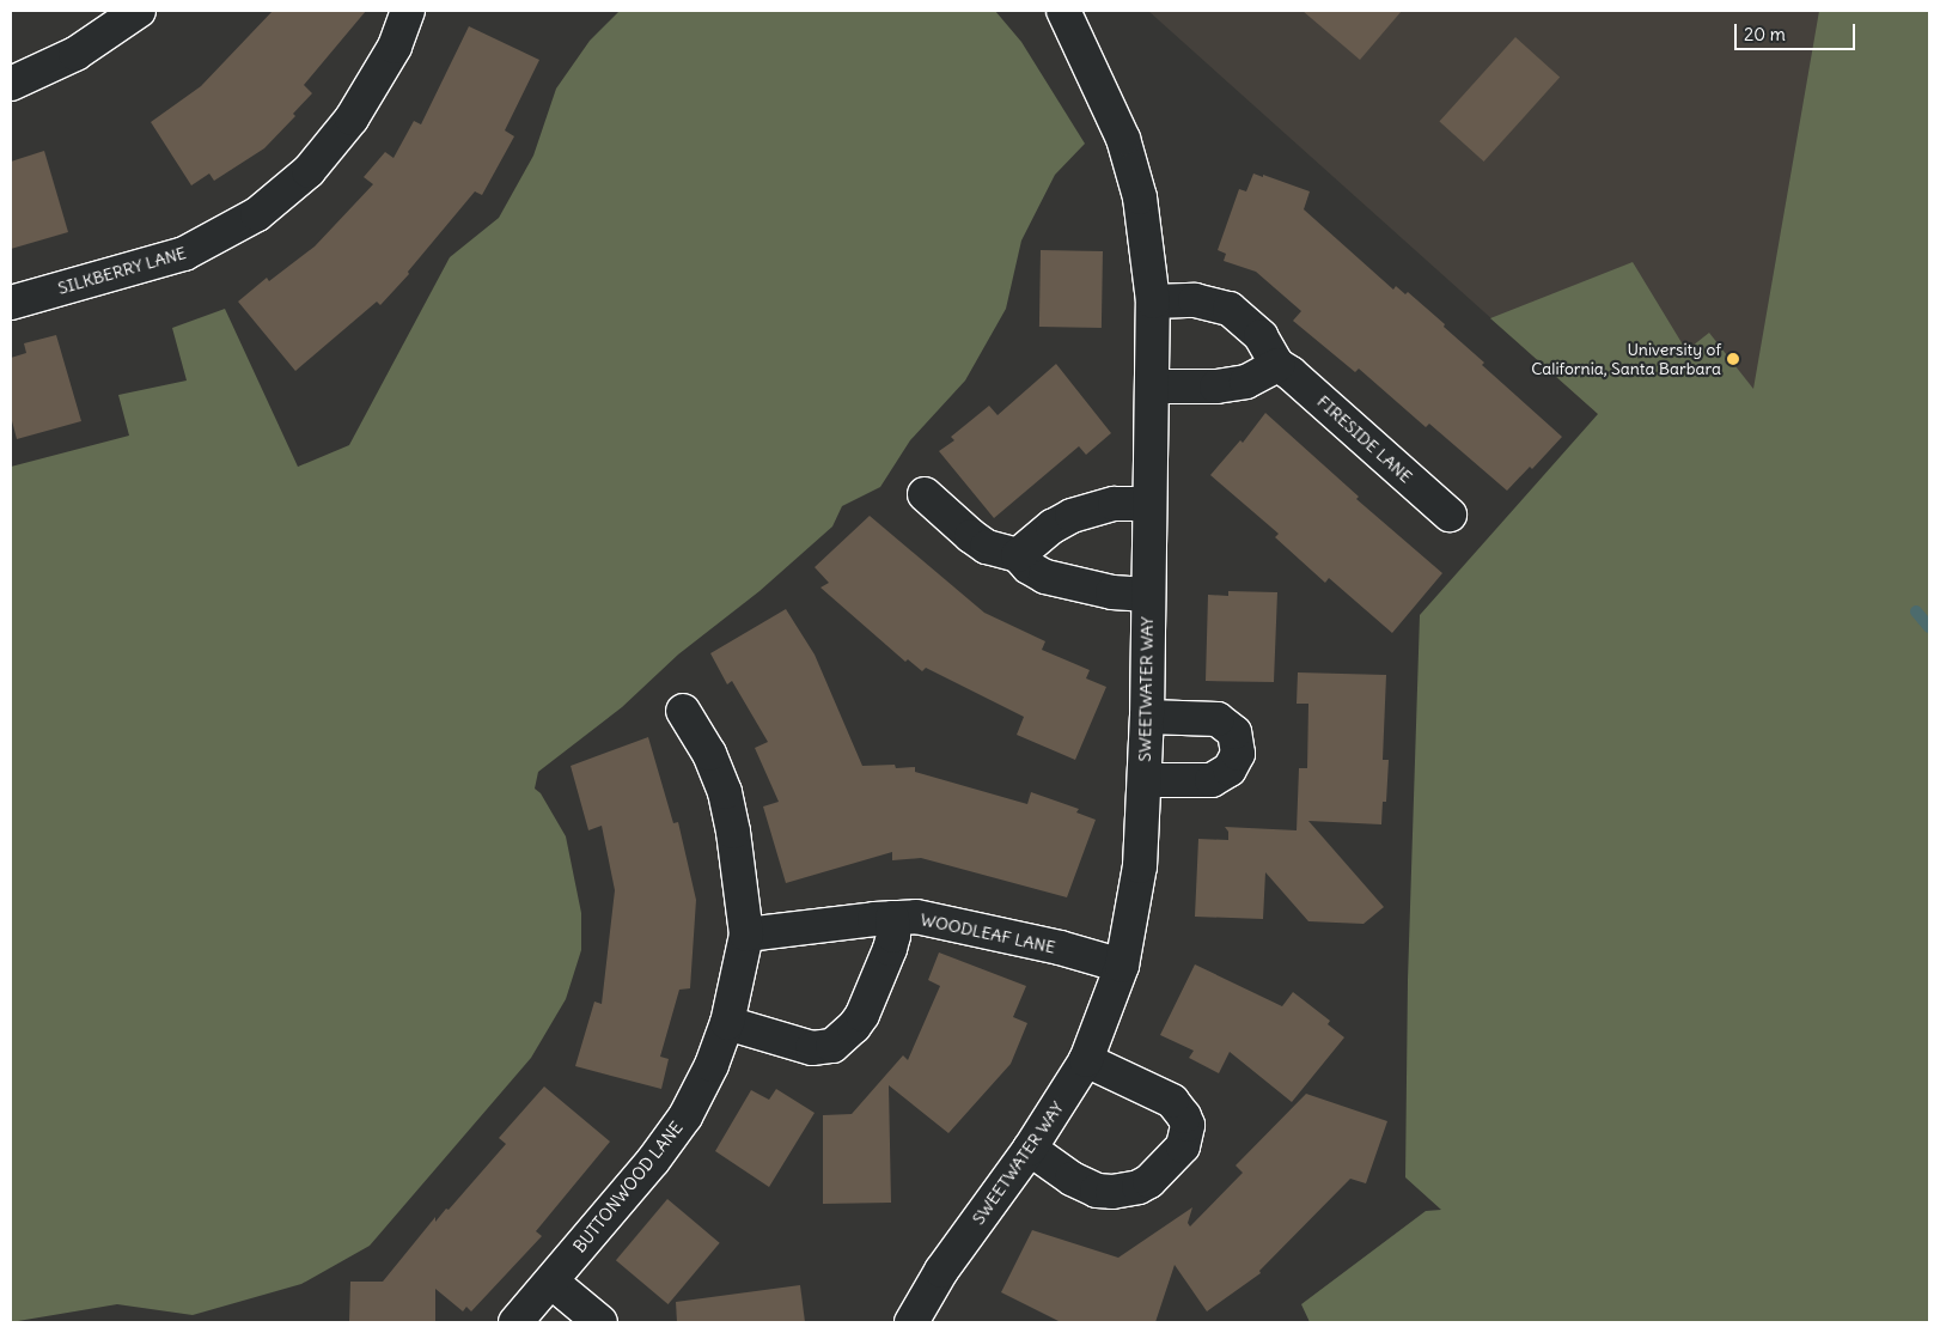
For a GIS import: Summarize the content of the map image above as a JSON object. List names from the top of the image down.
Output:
{
  "streets": {
    "street": [
      "SILKBERRY LANE",
      "FIRESIDE LANE",
      "SWEETWATER WAY",
      "WOODLEAF LANE",
      "BUTTONWOOD LANE"
    ]
  },
  "crossings": [
    ["FIRESIDE LANE", "SWEETWATER WAY"],
    ["SWEETWATER WAY", "WOODLEAF LANE"],
    ["WOODLEAF LANE", "BUTTONWOOD LANE"]
  ],
  "places": ["University of California, Santa Barbara"],
  "scale_bar": "20 m"
}
